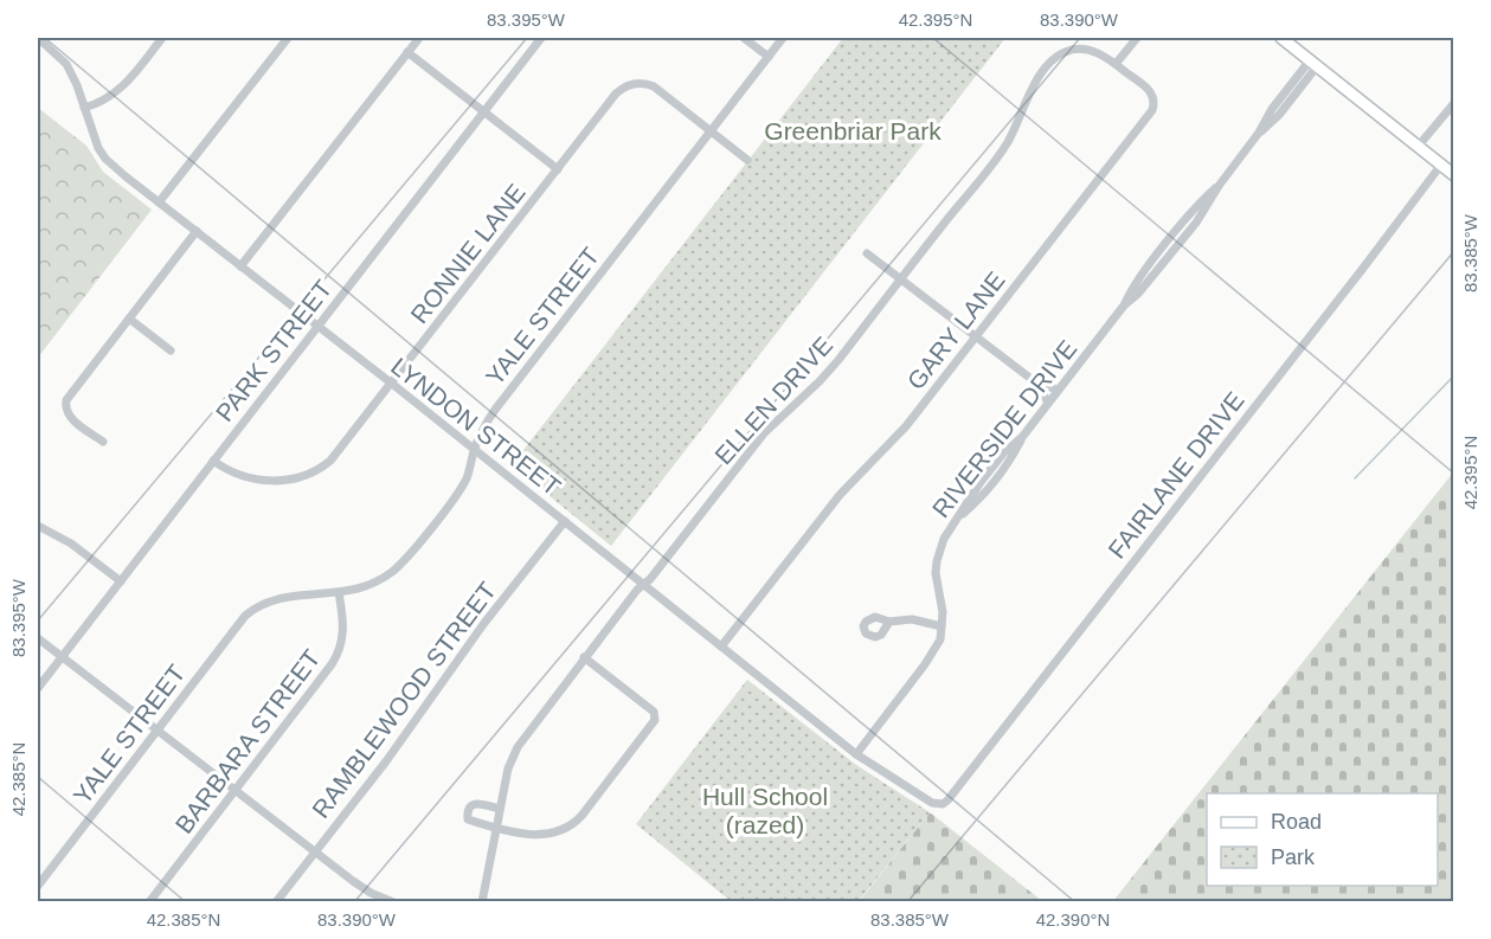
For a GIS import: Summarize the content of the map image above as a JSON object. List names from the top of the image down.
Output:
{
  "streets": {
    "street": [
      "RONNIE LANE",
      "YALE STREET",
      "GARY LANE",
      "PARK STREET",
      "ELLEN DRIVE",
      "LYNDON STREET",
      "RIVERSIDE DRIVE",
      "FAIRLANE DRIVE",
      "RAMBLEWOOD STREET",
      "BARBARA STREET"
    ]
  },
  "crossings": [
    ["RONNIE LANE", "YALE STREET"],
    ["RONNIE LANE", "PARK STREET"],
    ["RONNIE LANE", "LYNDON STREET"],
    ["YALE STREET", "LYNDON STREET"],
    ["YALE STREET", "BARBARA STREET"],
    ["GARY LANE", "ELLEN DRIVE"],
    ["GARY LANE", "LYNDON STREET"],
    ["PARK STREET", "LYNDON STREET"],
    ["ELLEN DRIVE", "LYNDON STREET"],
    ["LYNDON STREET", "RIVERSIDE DRIVE"],
    ["LYNDON STREET", "FAIRLANE DRIVE"],
    ["LYNDON STREET", "RAMBLEWOOD STREET"]
  ],
  "parks": ["Greenbriar Park", "Hull School (razed)"],
  "legend": ["Road", "Park"],
  "coordinates": [
    "83.395°W",
    "42.395°N",
    "83.390°W",
    "83.385°W",
    "42.385°N",
    "42.390°N"
  ]
}
